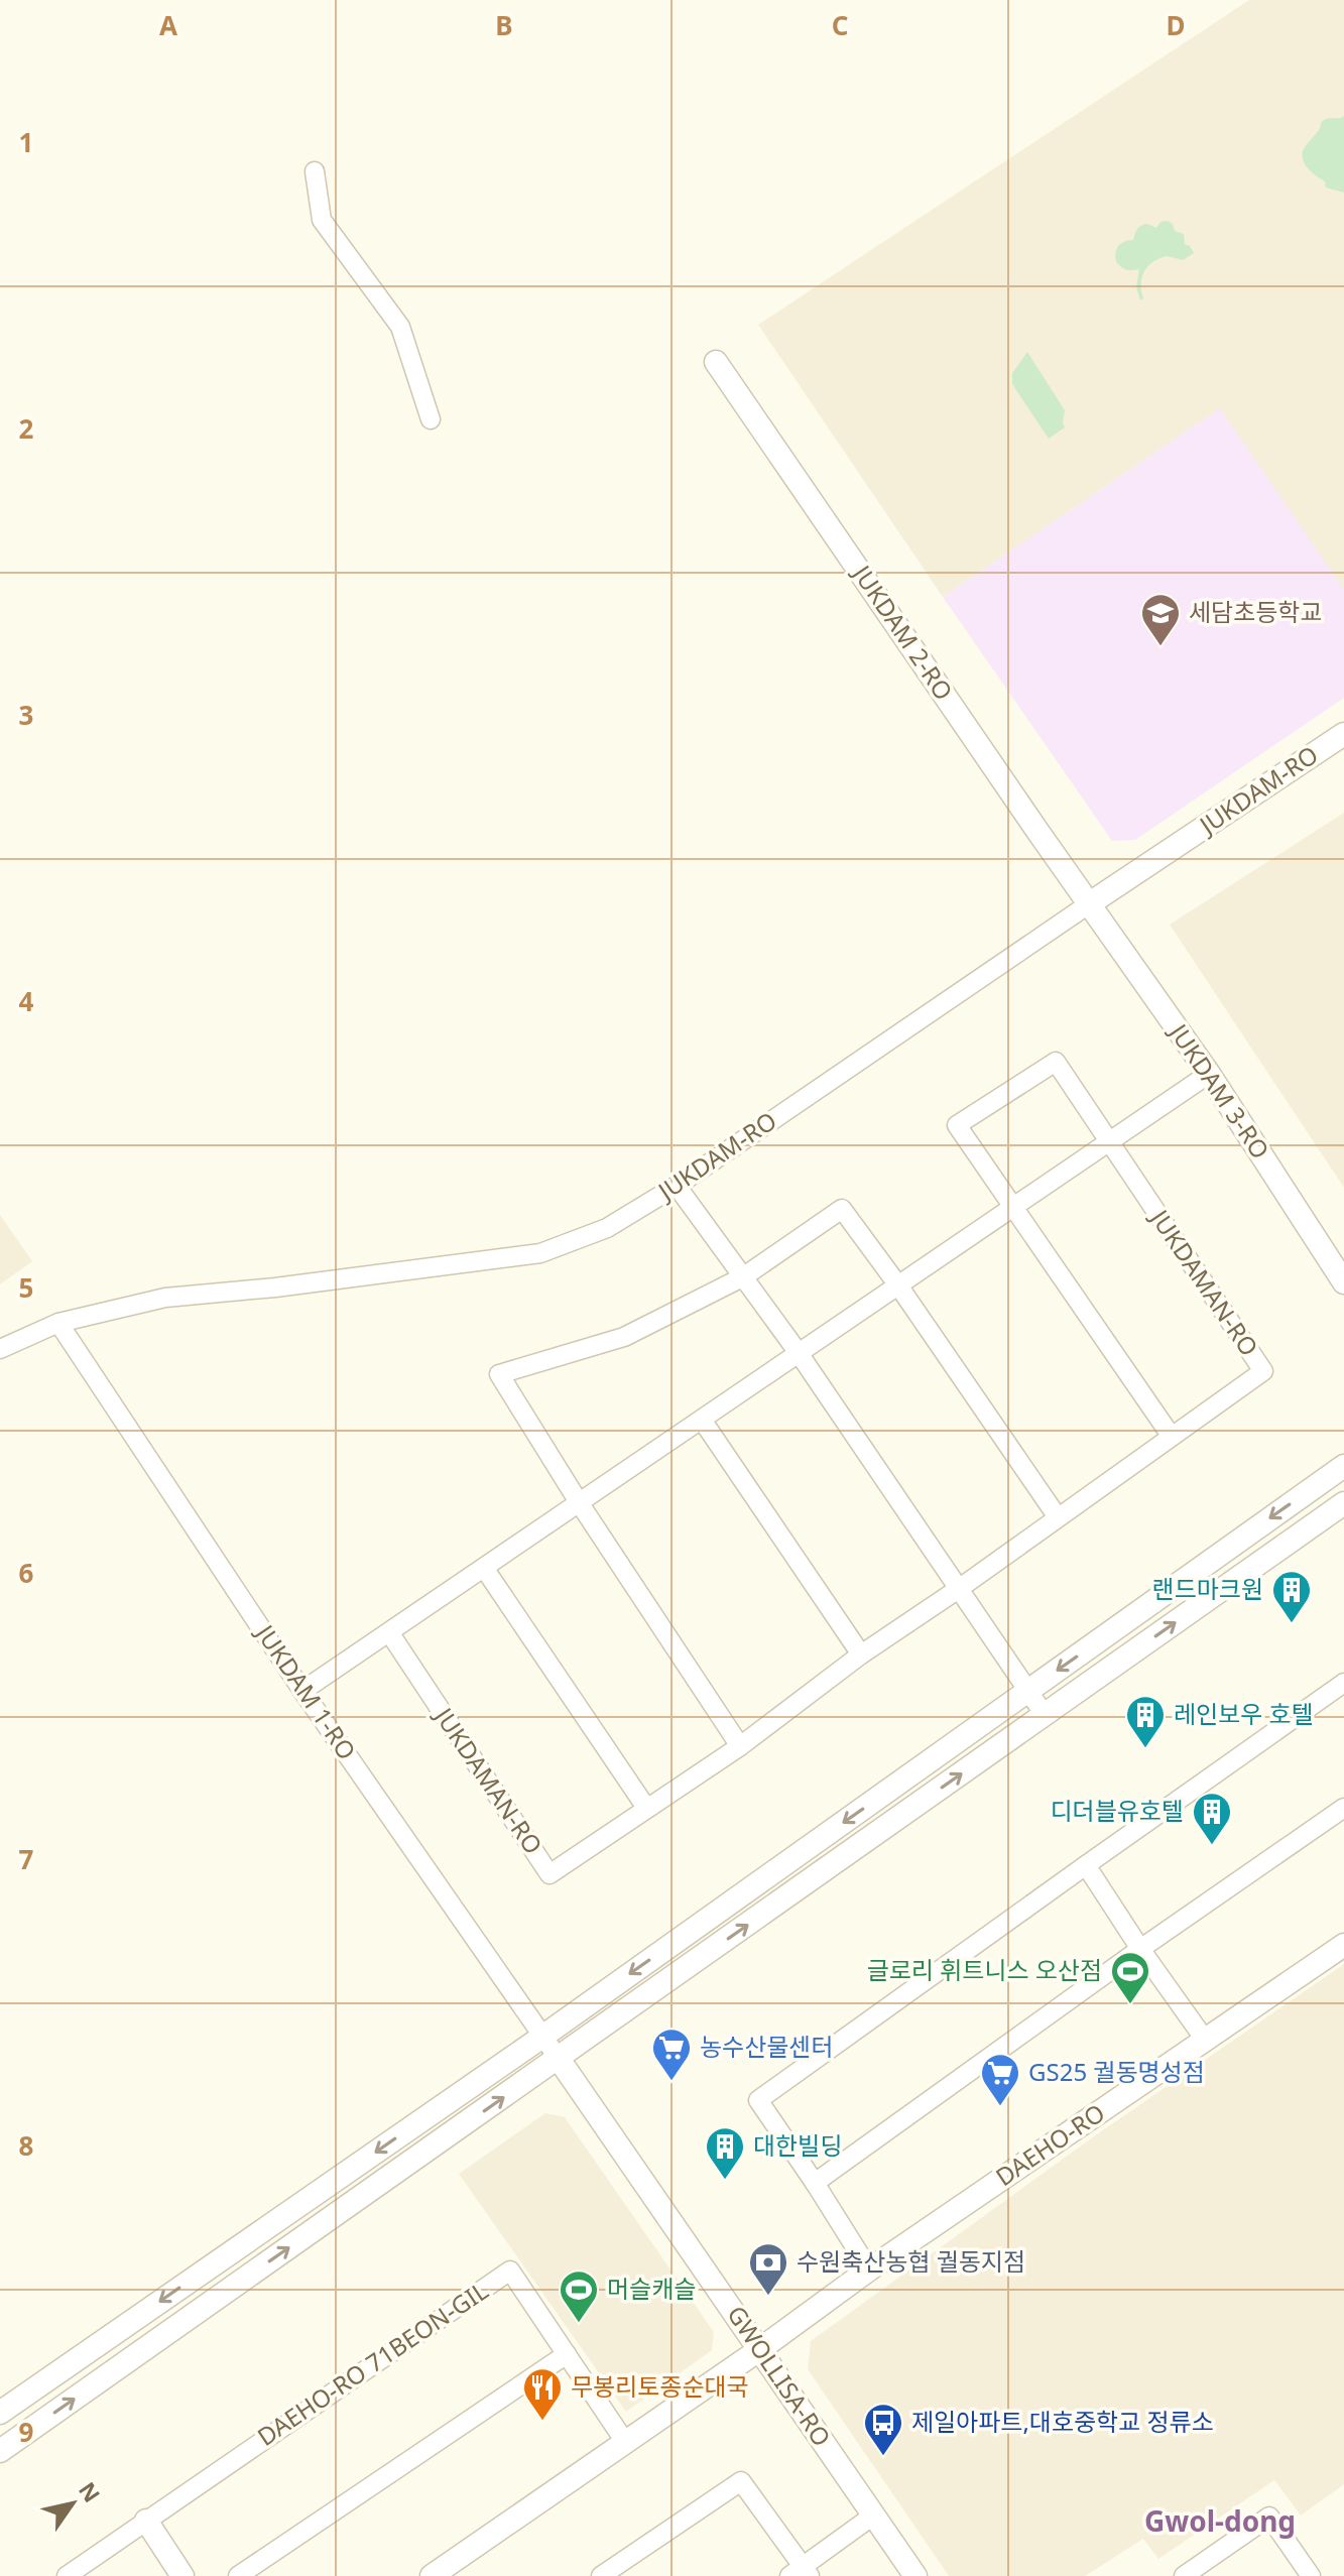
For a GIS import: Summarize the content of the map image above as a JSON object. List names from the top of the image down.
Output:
{
  "streets": {
    "street": [
      "JUKDAM 2-RO",
      "JUKDAM-RO",
      "JUKDAM 3-RO",
      "JUKDAMAN-RO",
      "JUKDAM 1-RO",
      "DAEHO-RO",
      "DAEHO-RO 71BEON-GIL",
      "GWOLLISA-RO"
    ]
  },
  "crossings": [
    ["JUKDAM 2-RO", "JUKDAM-RO"],
    ["JUKDAM 2-RO", "JUKDAM 3-RO"],
    ["JUKDAM-RO", "JUKDAM 3-RO"],
    ["JUKDAM-RO", "JUKDAM 1-RO"],
    ["JUKDAM 1-RO", "GWOLLISA-RO"],
    ["DAEHO-RO", "DAEHO-RO 71BEON-GIL"],
    ["DAEHO-RO", "GWOLLISA-RO"]
  ],
  "districts": ["Gwol-dong"],
  "places": {
    "school or university": ["세담초등학교"],
    "building": [
      "랜드마크원",
      "레인보우 호텔",
      "디더블유호텔",
      "대한빌딩"
    ],
    "sports": ["글로리 휘트니스 오산점", "머슬캐슬"],
    "supermarket": ["농수산물센터", "GS25 궐동명성점"],
    "bank": ["수원축산농협 궐동지점"],
    "restaurant": ["무봉리토종순대국"],
    "bus stop": ["제일아파트,대호중학교 정류소"]
  },
  "north": "top right",
  "grid": {
    "columns": [
      "A",
      "B",
      "C",
      "D"
    ],
    "rows": [
      "1",
      "2",
      "3",
      "4",
      "5",
      "6",
      "7",
      "8",
      "9"
    ]
  }
}
